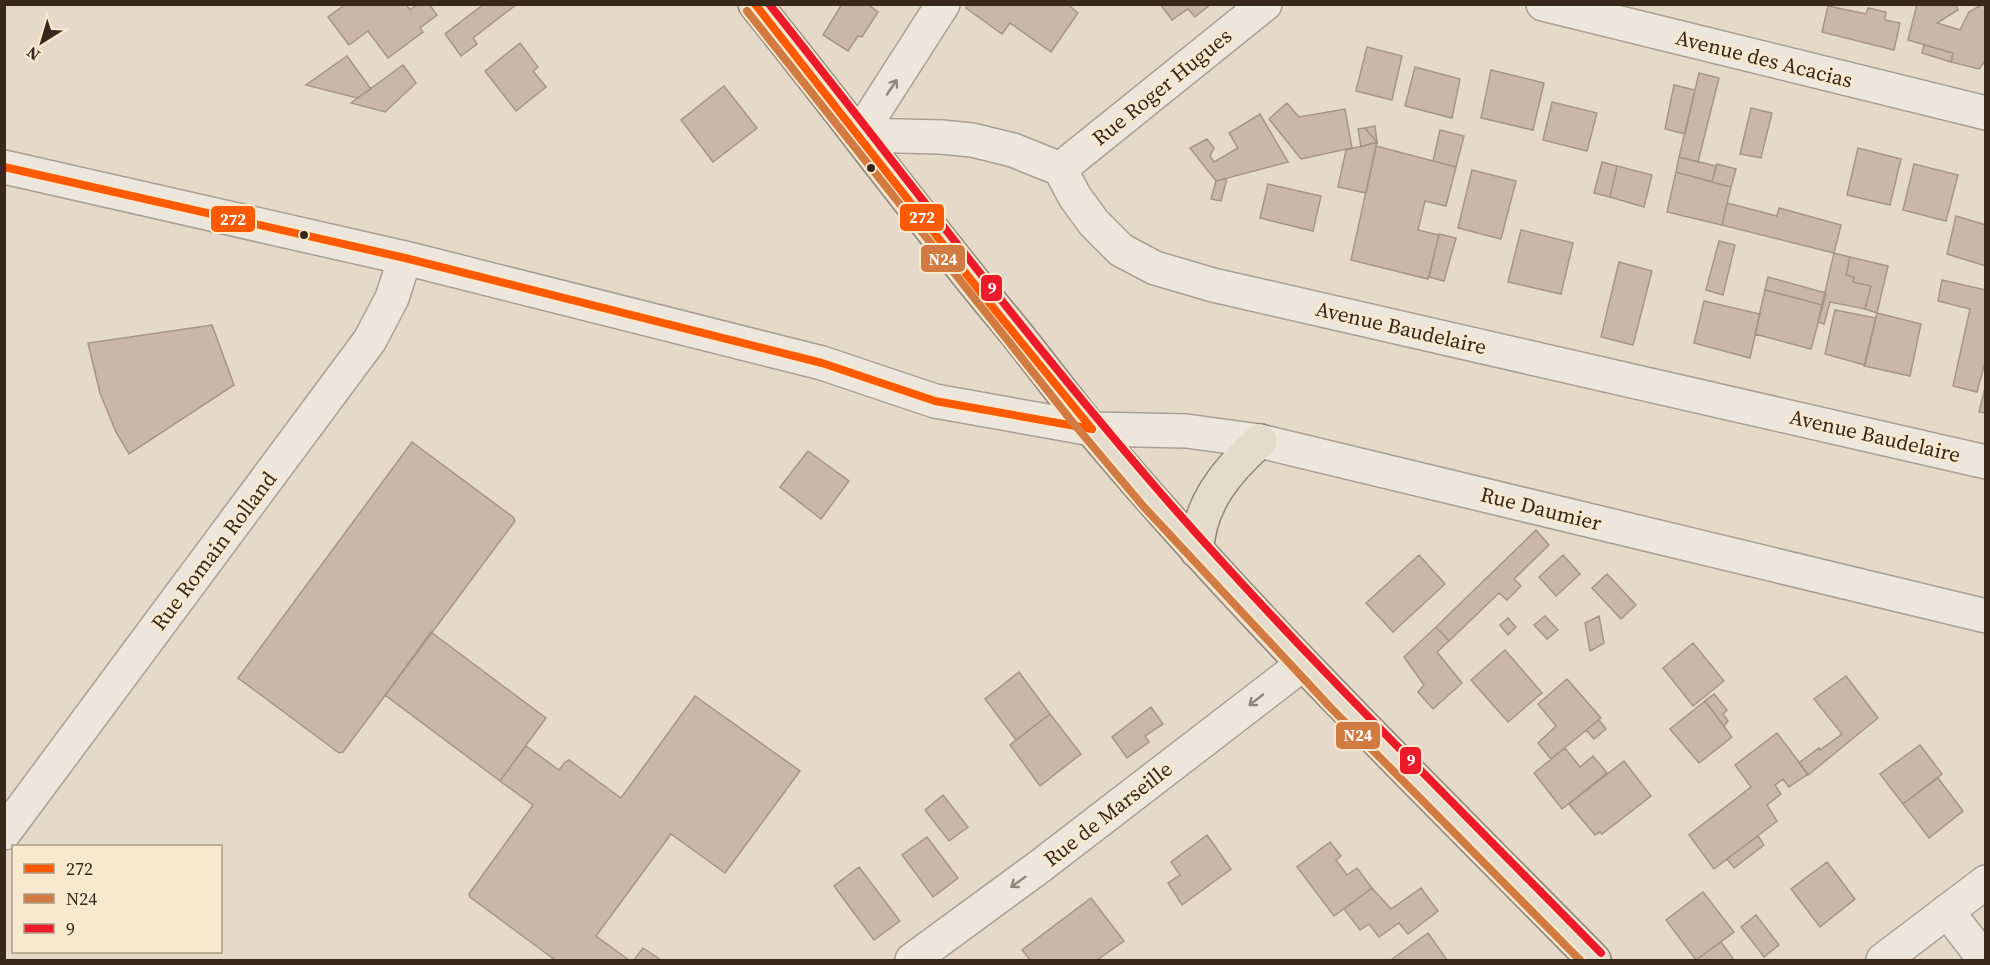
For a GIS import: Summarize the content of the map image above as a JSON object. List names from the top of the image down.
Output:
{
  "streets": {
    "street": [
      "Avenue des Acacias",
      "Rue Roger Hugues",
      "Avenue Baudelaire",
      "Rue Daumier",
      "Rue Romain Rolland",
      "Rue de Marseille"
    ]
  },
  "crossings": [
    ["Rue Roger Hugues", "Avenue Baudelaire"],
    ["Rue Daumier", "Rue Romain Rolland"]
  ],
  "one_way": ["Rue de Marseille"],
  "lines": ["transit line 272", "transit line 9", "transit line N24"],
  "legend": ["272", "N24", "9"],
  "north": "bottom left"
}
